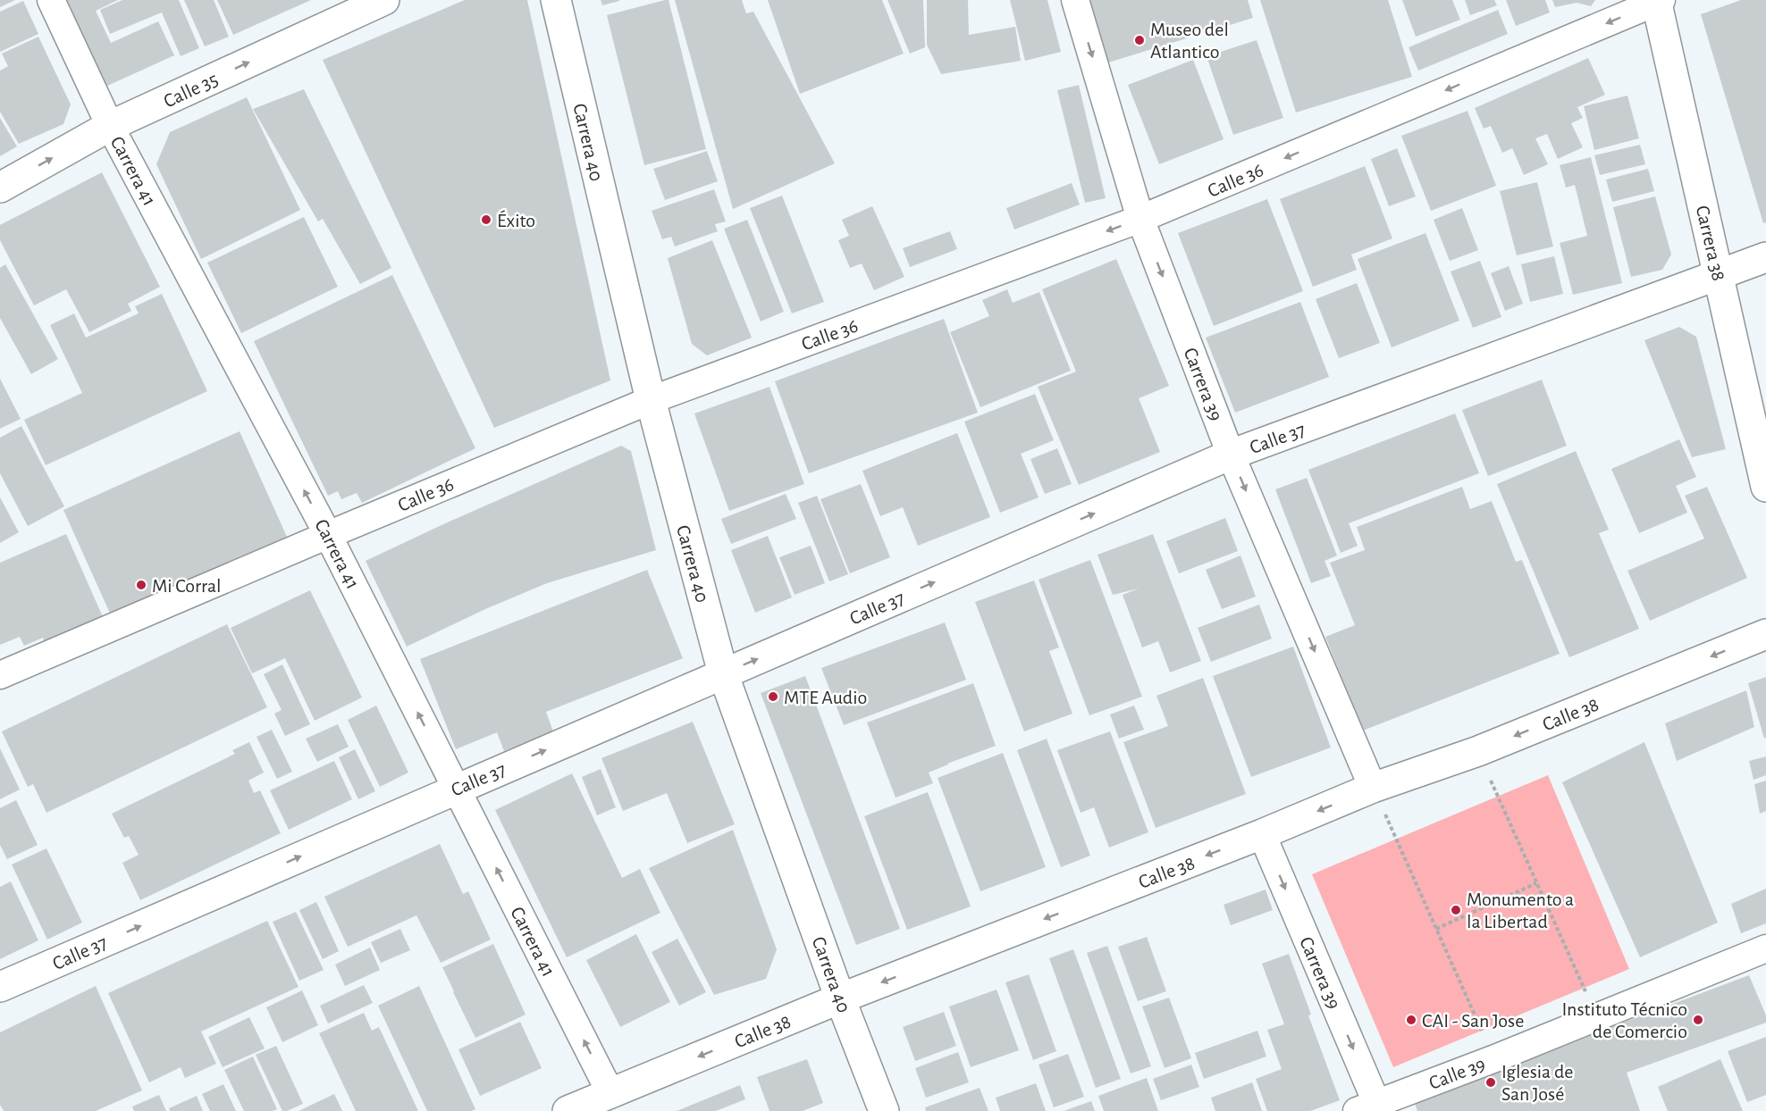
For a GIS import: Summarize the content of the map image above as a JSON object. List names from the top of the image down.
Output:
{
  "streets": {
    "street": [
      "Calle 35",
      "Carrera 40",
      "Carrera 41",
      "Calle 36",
      "Carrera 38",
      "Carrera 39",
      "Calle 37",
      "Calle 38",
      "Calle 39"
    ]
  },
  "crossings": [
    ["Calle 35", "Carrera 41"],
    ["Carrera 40", "Calle 36"],
    ["Carrera 40", "Calle 37"],
    ["Carrera 40", "Calle 38"],
    ["Carrera 41", "Calle 36"],
    ["Carrera 41", "Calle 37"],
    ["Carrera 41", "Calle 38"],
    ["Calle 36", "Carrera 38"],
    ["Calle 36", "Carrera 39"],
    ["Carrera 38", "Calle 37"],
    ["Carrera 39", "Calle 37"],
    ["Carrera 39", "Calle 38"],
    ["Carrera 39", "Calle 39"]
  ],
  "one_way": [
    "Calle 35",
    "Carrera 41",
    "Calle 36",
    "Carrera 39",
    "Calle 37",
    "Calle 38"
  ],
  "places": [
    "Museo del Atlantico",
    "Éxito",
    "Mi Corral",
    "MTE Audio",
    "Monumento a la Libertad",
    "CAI - San Jose",
    "Instituto Técnico de Comercio",
    "Iglesia de San José"
  ]
}
